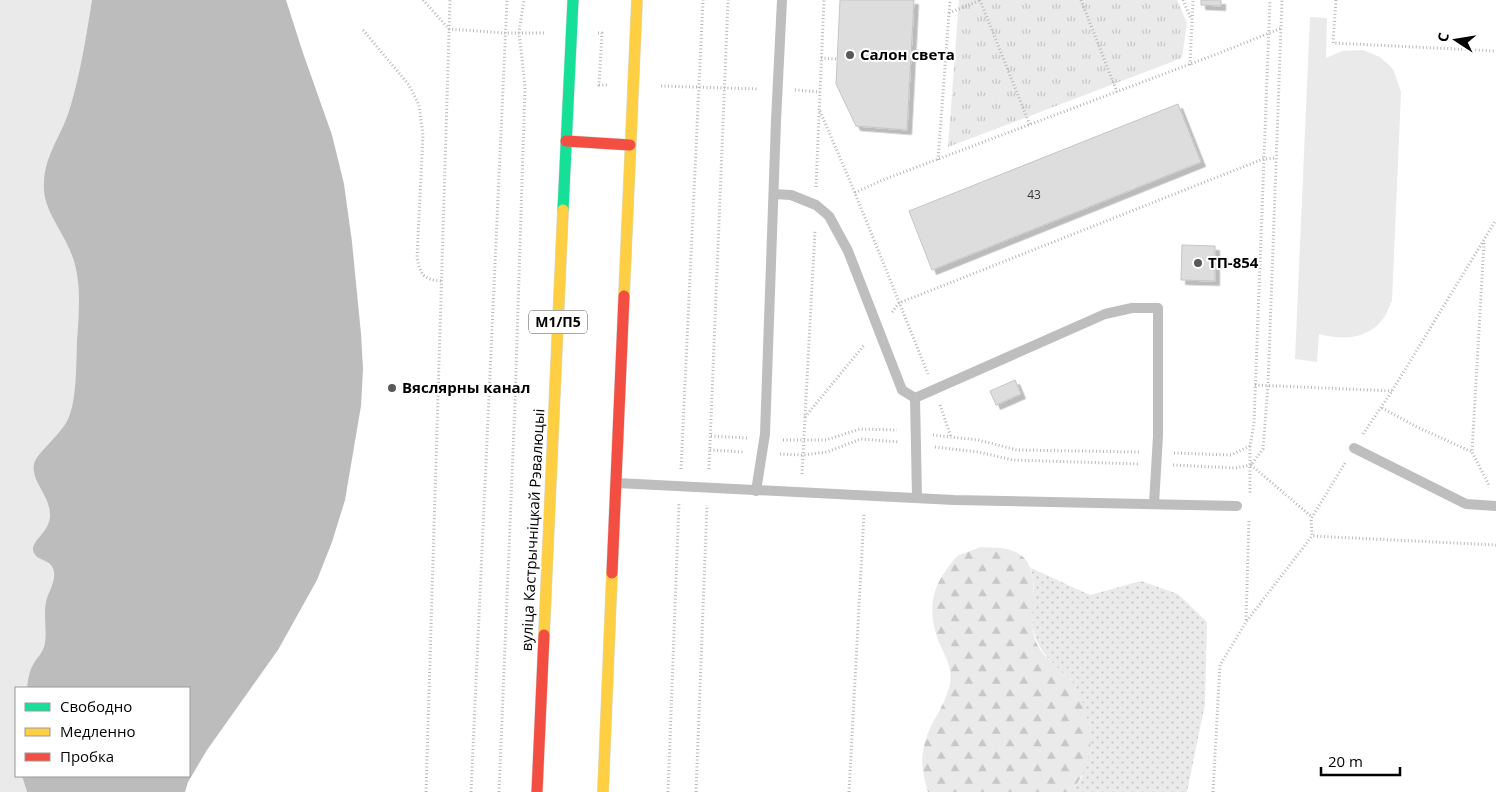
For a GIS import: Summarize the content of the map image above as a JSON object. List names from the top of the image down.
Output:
{
  "streets": {
    "highway": ["М1/П5", "вуліца Кастрычніцкай Рэвалюцыі"]
  },
  "places": ["Салон света", "ТП-854", "Вяслярны канал"],
  "house_numbers": ["43"],
  "legend": ["Свободно", "Медленно", "Пробка"],
  "scale_bar": "20 m",
  "north": "left"
}
